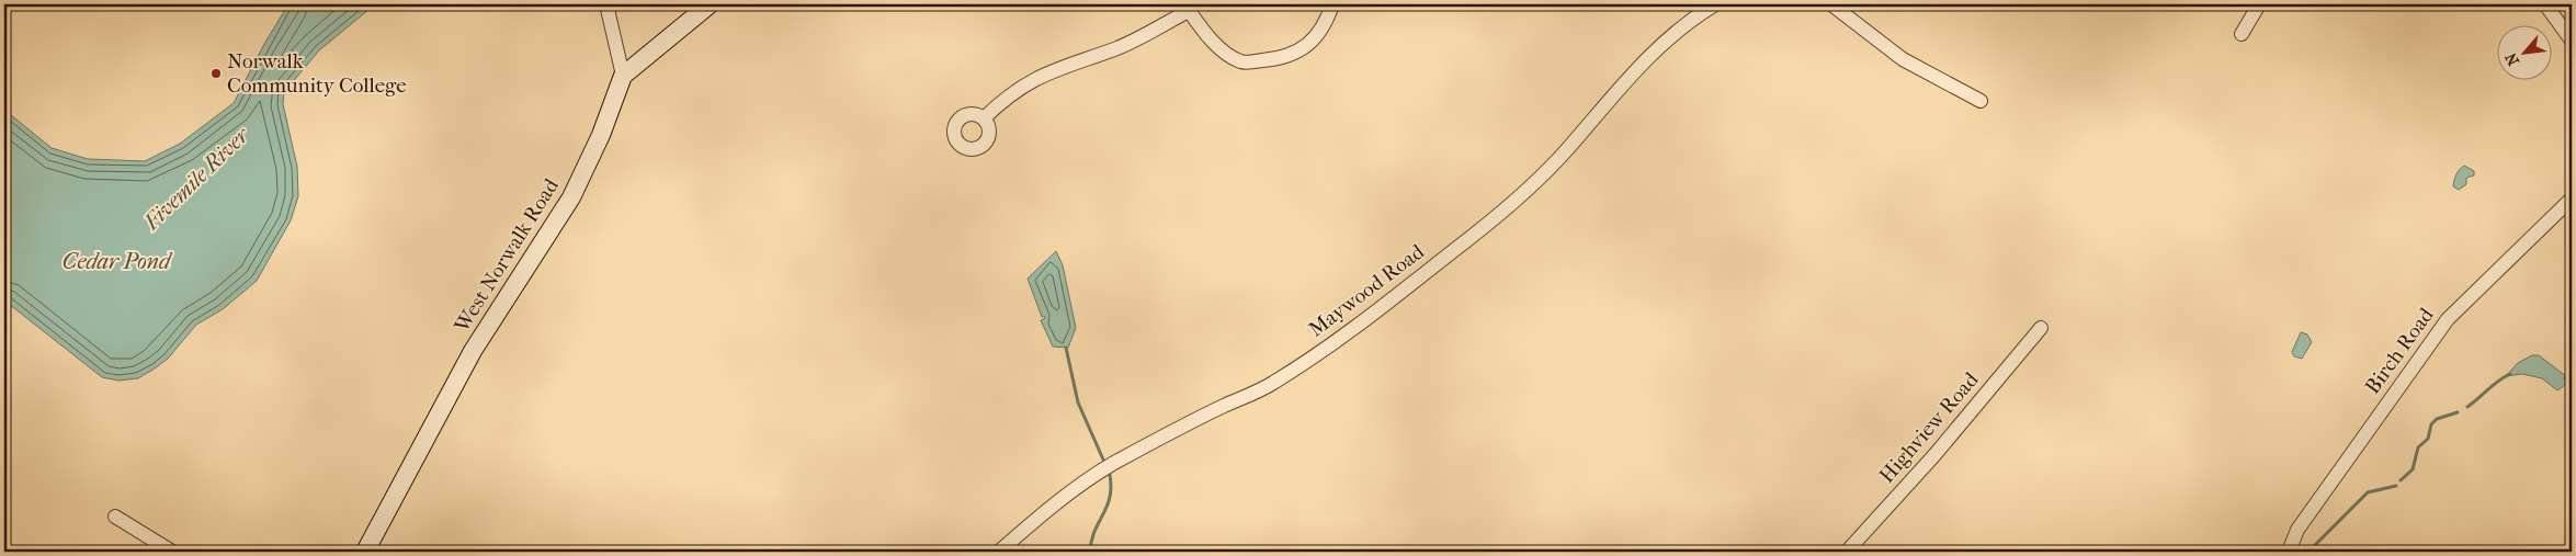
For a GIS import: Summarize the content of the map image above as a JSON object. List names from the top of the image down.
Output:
{
  "streets": {
    "main road": ["West Norwalk Road"],
    "street": ["Maywood Road", "Birch Road", "Highview Road"]
  },
  "water": ["Fivemile River", "Cedar Pond"],
  "places": ["Norwalk Community College"],
  "north": "bottom left"
}
